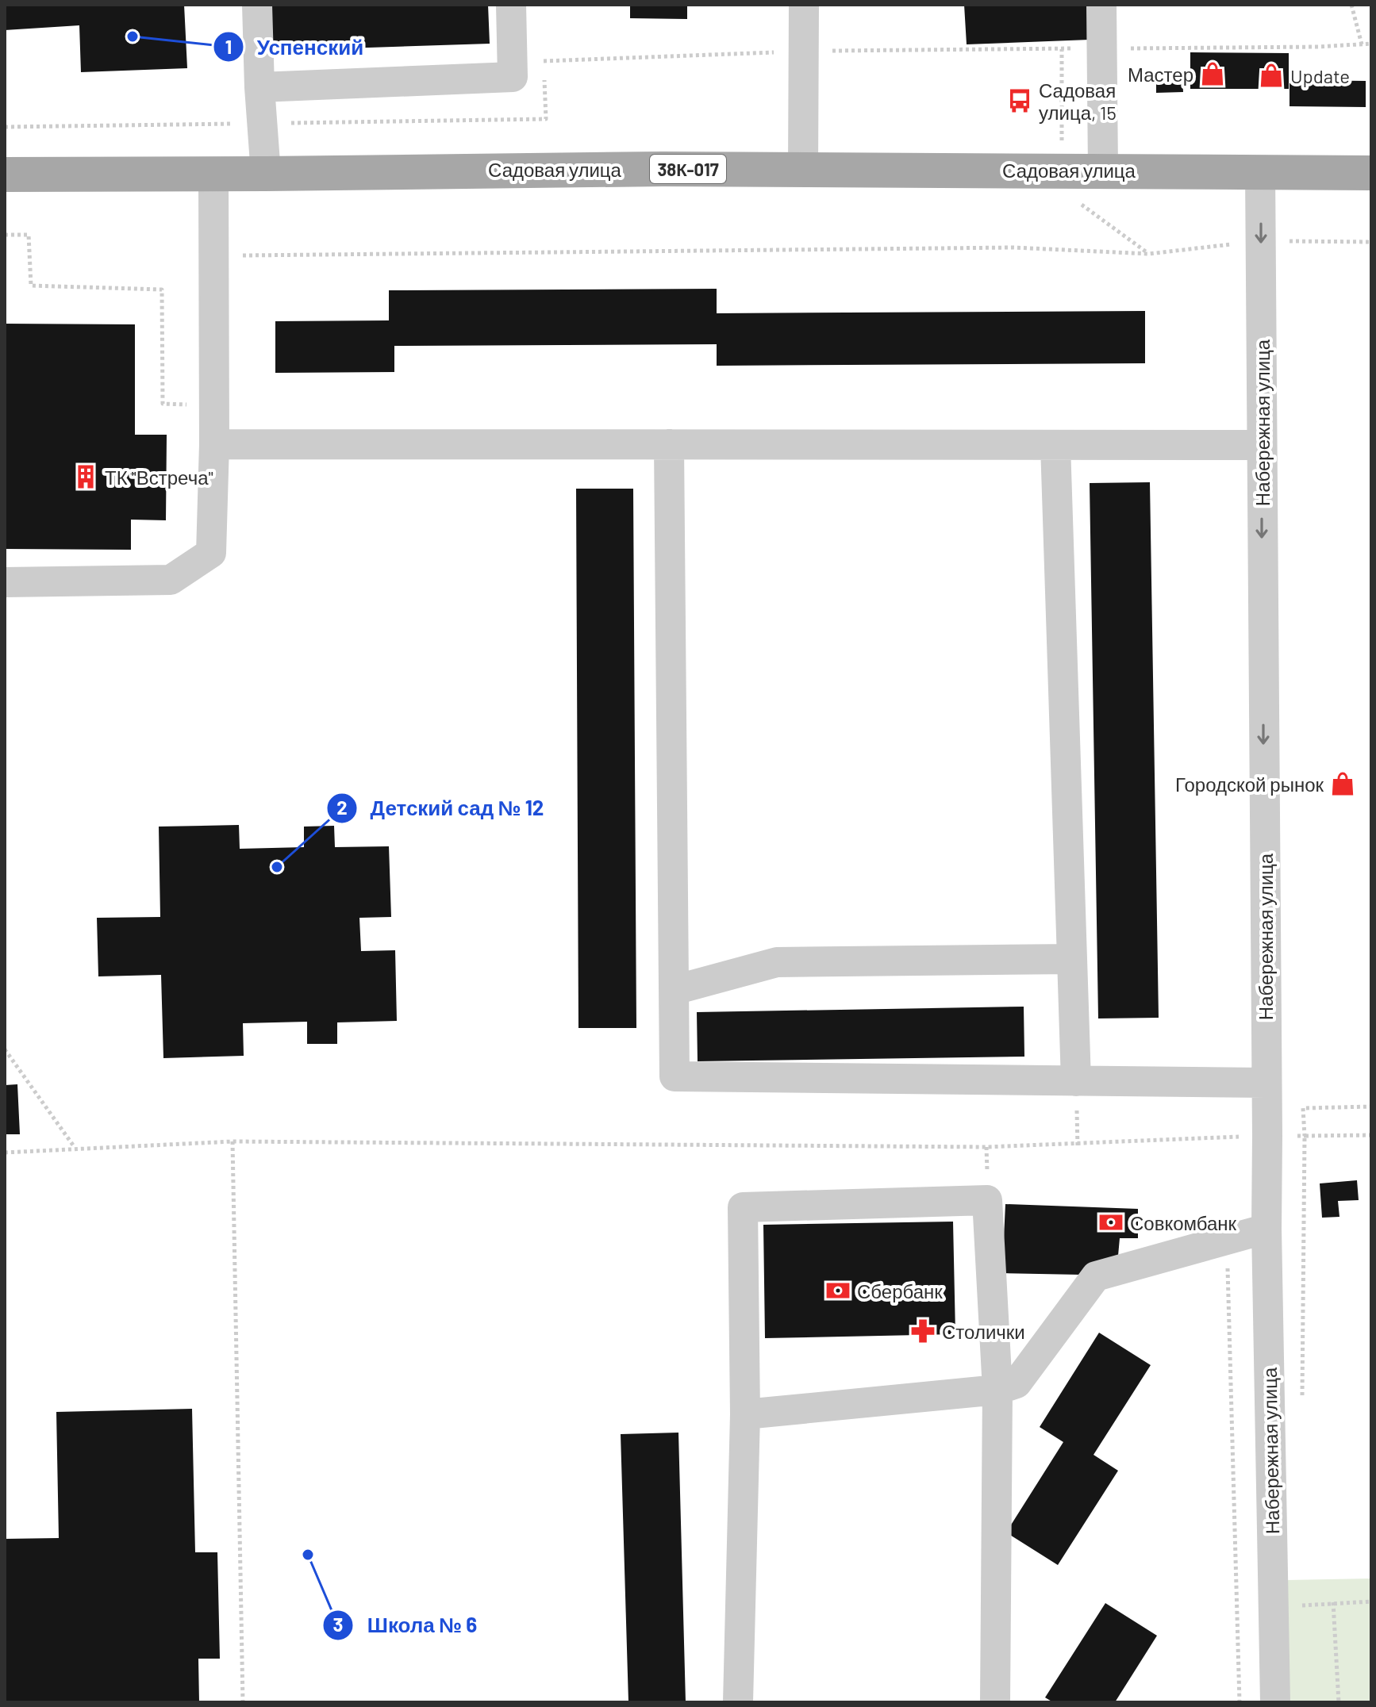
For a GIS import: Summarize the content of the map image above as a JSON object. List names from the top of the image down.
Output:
{
  "streets": {
    "main road": ["Садовая улица", "38К-017"],
    "street": ["Набережная улица"]
  },
  "crossings": [
    ["Садовая улица", "Набережная улица"]
  ],
  "places": {
    "other": ["Успенский", "Детский сад № 12", "Школа № 6"],
    "shop": ["Мастер", "Update", "Городской рынок"],
    "bus stop": ["Садовая улица, 15"],
    "building": ["ТК \"Встреча\""],
    "bank": ["Совкомбанк", "Сбербанк"],
    "pharmacy": ["Столички"]
  }
}
